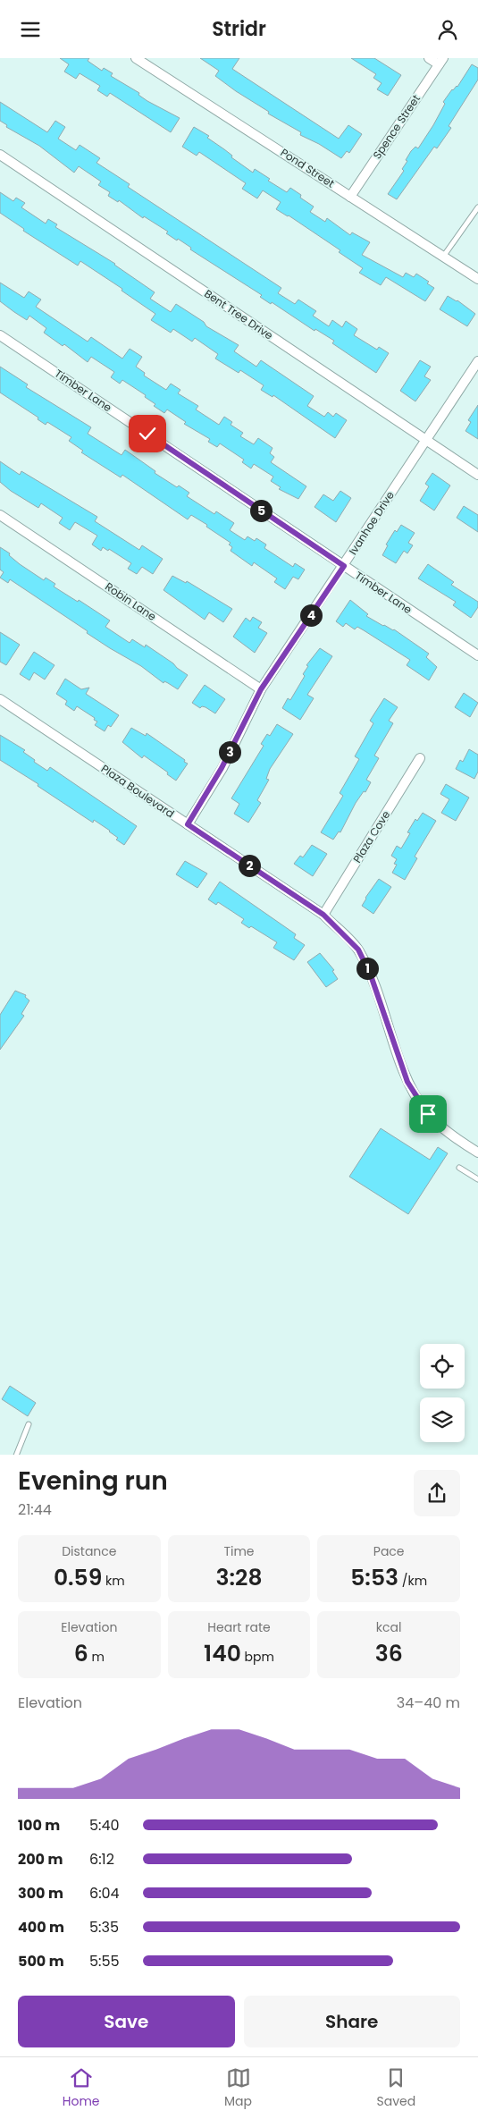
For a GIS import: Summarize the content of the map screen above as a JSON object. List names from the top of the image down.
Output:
{
  "streets": {
    "street": [
      "Spence Street",
      "Pond Street",
      "Bent Tree Drive",
      "Timber Lane",
      "Ivanhoe Drive",
      "Robin Lane",
      "Plaza Boulevard",
      "Plaza Cove"
    ]
  },
  "crossings": [
    ["Spence Street", "Pond Street"],
    ["Bent Tree Drive", "Ivanhoe Drive"],
    ["Timber Lane", "Ivanhoe Drive"],
    ["Ivanhoe Drive", "Robin Lane"],
    ["Ivanhoe Drive", "Plaza Boulevard"],
    ["Plaza Boulevard", "Plaza Cove"]
  ],
  "page": {
    "header": "Stridr",
    "pins": [
      "5",
      "4",
      "3",
      "2",
      "1"
    ],
    "heading": ["Evening run", "21:44"],
    "stats": [
      ["Distance", "0.59 km"],
      ["Time", "3:28"],
      ["Pace", "5:53 /km"],
      ["Elevation", "6 m"],
      ["Heart rate", "140 bpm"],
      ["kcal", "36"]
    ],
    "chart": ["Elevation", "34–40 m"],
    "list": [
      {
        "name": "100 m",
        "note": "5:40"
      },
      {
        "name": "200 m",
        "note": "6:12"
      },
      {
        "name": "300 m",
        "note": "6:04"
      },
      {
        "name": "400 m",
        "note": "5:35"
      },
      {
        "name": "500 m",
        "note": "5:55"
      }
    ],
    "buttons": ["Save", "Share"],
    "tabs": ["Home", "Map", "Saved"]
  }
}
